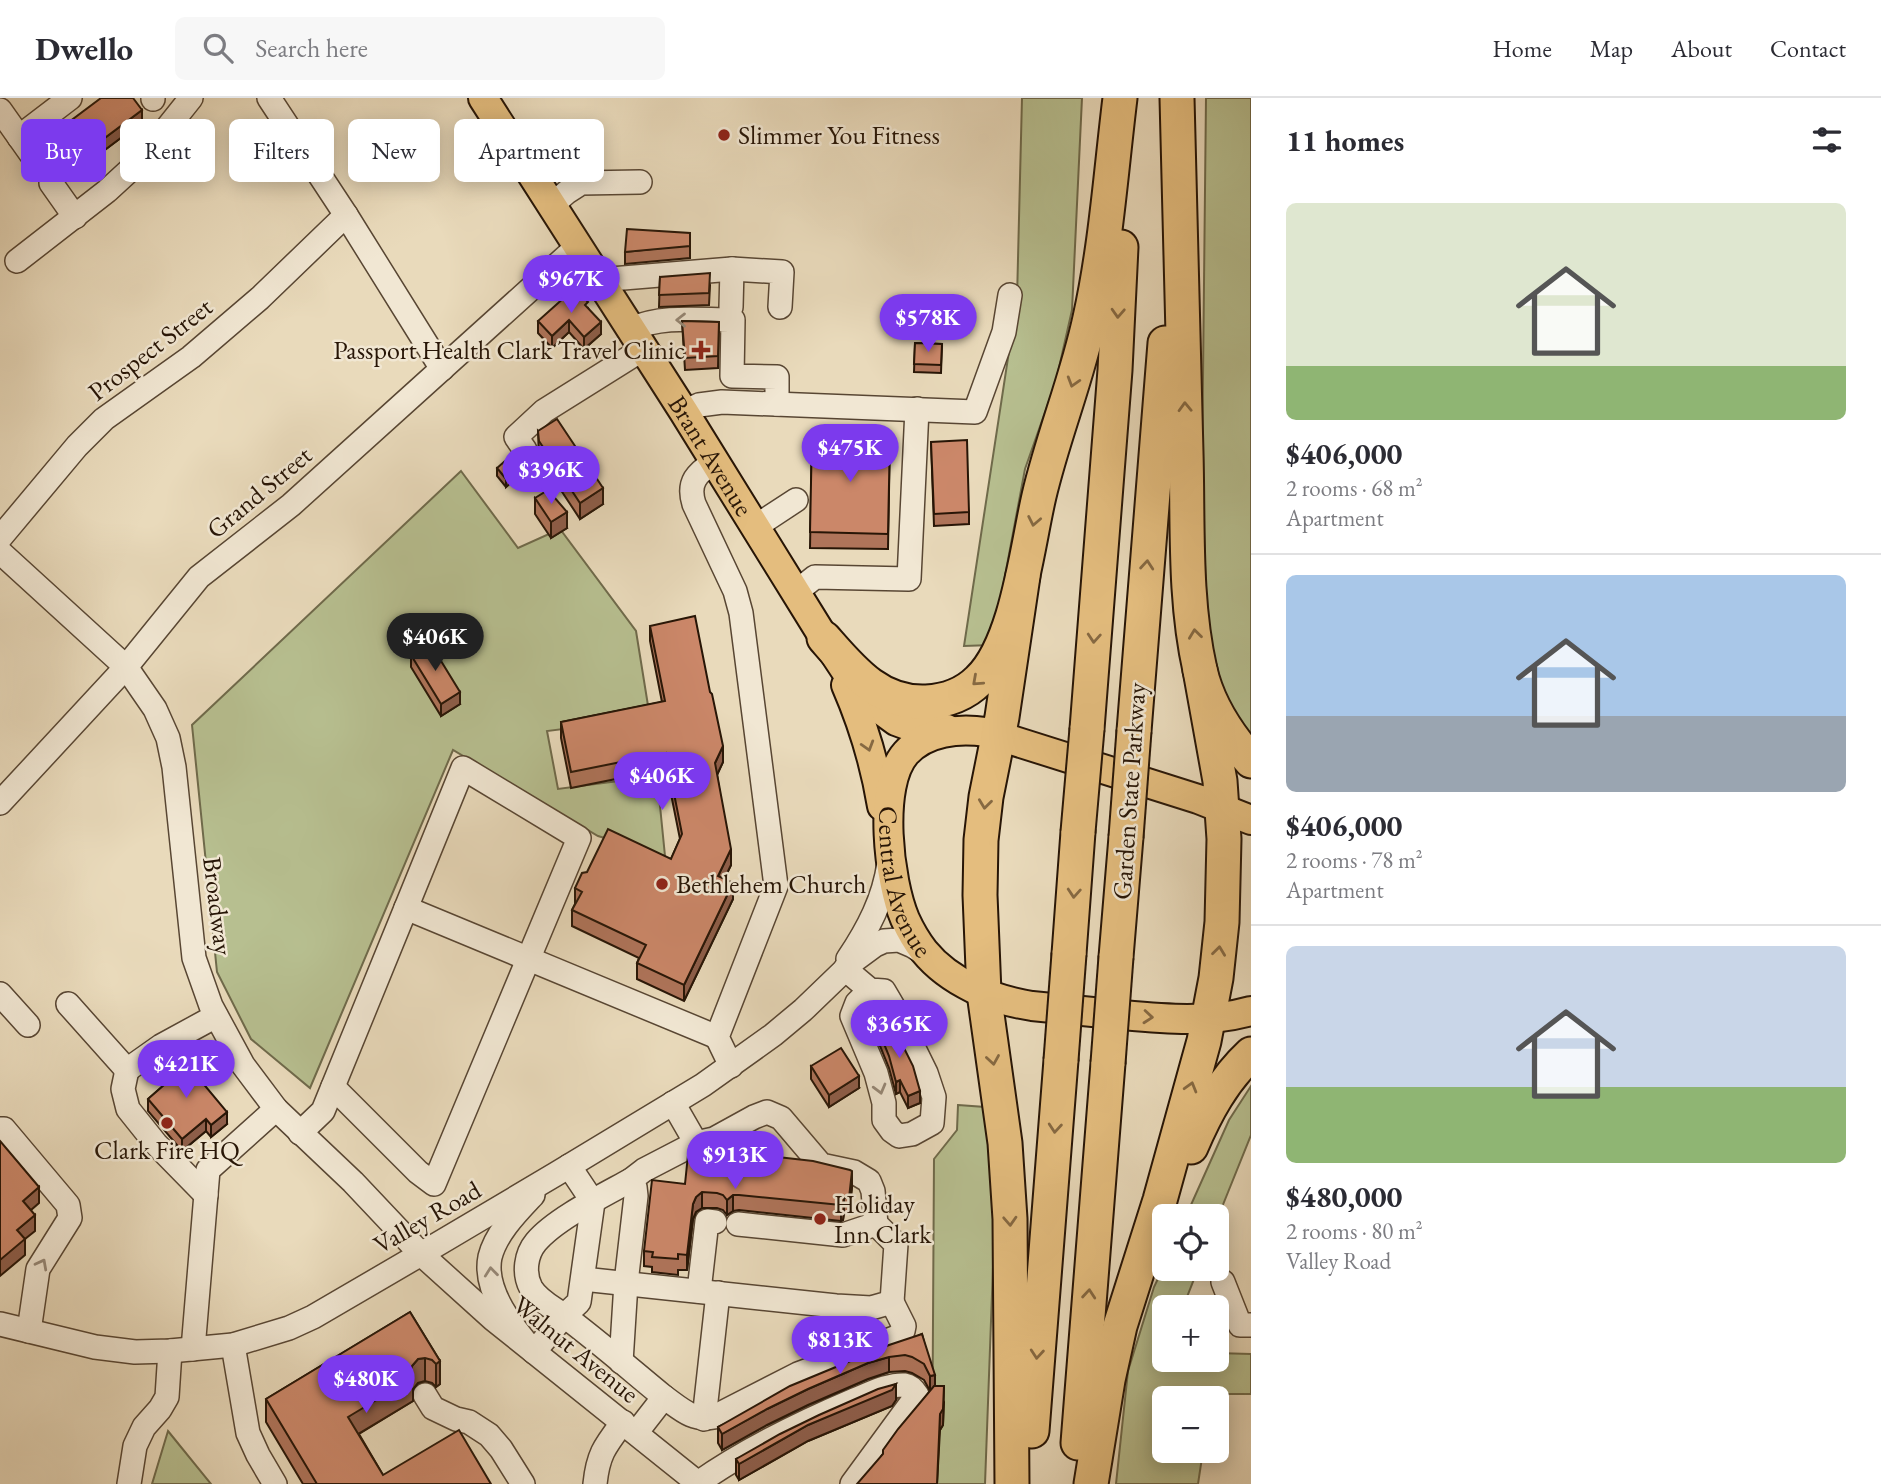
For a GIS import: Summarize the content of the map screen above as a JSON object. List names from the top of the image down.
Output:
{
  "streets": {
    "highway": ["Garden State Parkway"],
    "main road": ["Brant Avenue", "Central Avenue"],
    "street": [
      "Prospect Street",
      "Grand Street",
      "Broadway",
      "Valley Road",
      "Walnut Avenue"
    ]
  },
  "crossings": [
    ["Brant Avenue", "Grand Street"],
    ["Brant Avenue", "Central Avenue"],
    ["Brant Avenue", "Valley Road"],
    ["Grand Street", "Broadway"],
    ["Central Avenue", "Valley Road"],
    ["Broadway", "Valley Road"],
    ["Broadway", "Walnut Avenue"],
    ["Valley Road", "Walnut Avenue"]
  ],
  "places": {
    "other": [
      "Slimmer You Fitness",
      "Bethlehem Church",
      "Clark Fire HQ",
      "Holiday Inn Clark"
    ],
    "health": ["Passport Health Clark Travel Clinic"]
  },
  "page": {
    "header": "Dwello",
    "search": "Search here",
    "nav": [
      "Home",
      "Map",
      "About",
      "Contact"
    ],
    "heading": "11 homes",
    "chip": [
      "Buy",
      "Rent",
      "Filters",
      "New",
      "Apartment"
    ],
    "list": [
      {
        "name": "$406,000",
        "note": "2 rooms · 68 m² · Apartment"
      },
      {
        "name": "$406,000",
        "note": "2 rooms · 78 m² · Apartment"
      },
      {
        "name": "$480,000",
        "note": "2 rooms · 80 m² · Valley Road"
      }
    ],
    "price": [
      "$967K",
      "$578K",
      "$475K",
      "$396K",
      "$406K",
      "$406K",
      "$365K",
      "$421K",
      "$913K",
      "$813K",
      "$480K"
    ],
    "map_buttons": ["+", "−"]
  }
}
